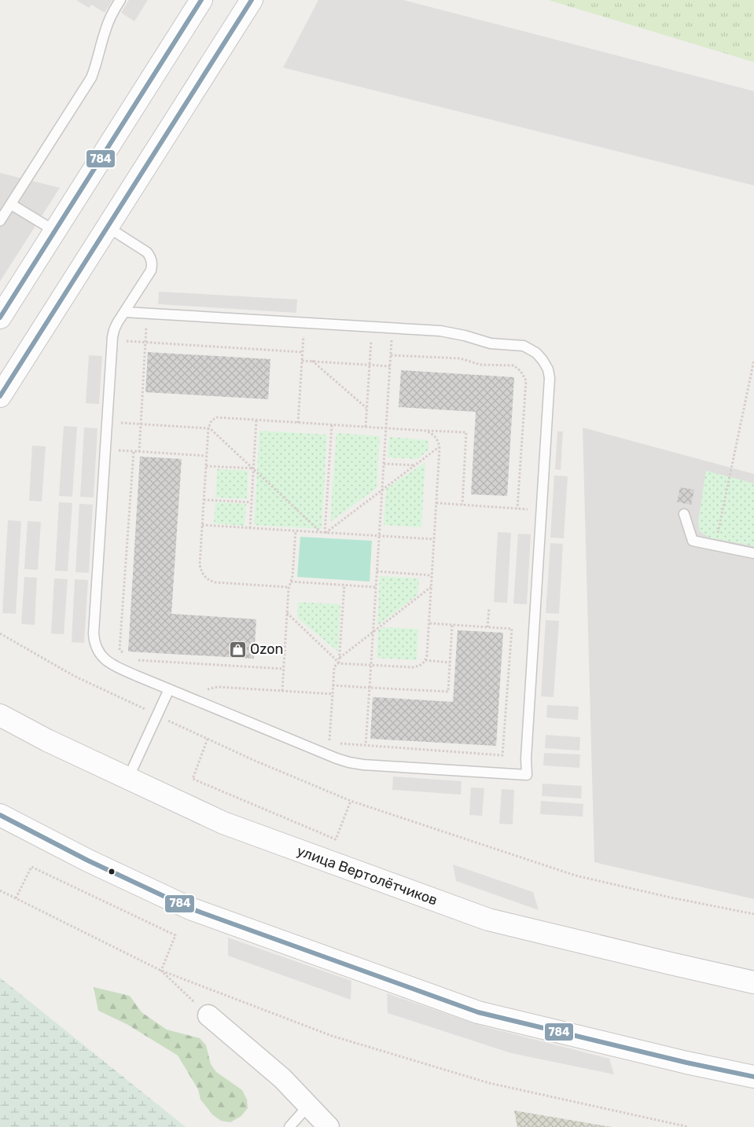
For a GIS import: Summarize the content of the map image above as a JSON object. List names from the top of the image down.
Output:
{
  "streets": {
    "street": ["улица Вертолётчиков"]
  },
  "places": {
    "shop": ["Ozon"]
  },
  "lines": ["transit line 784"]
}
